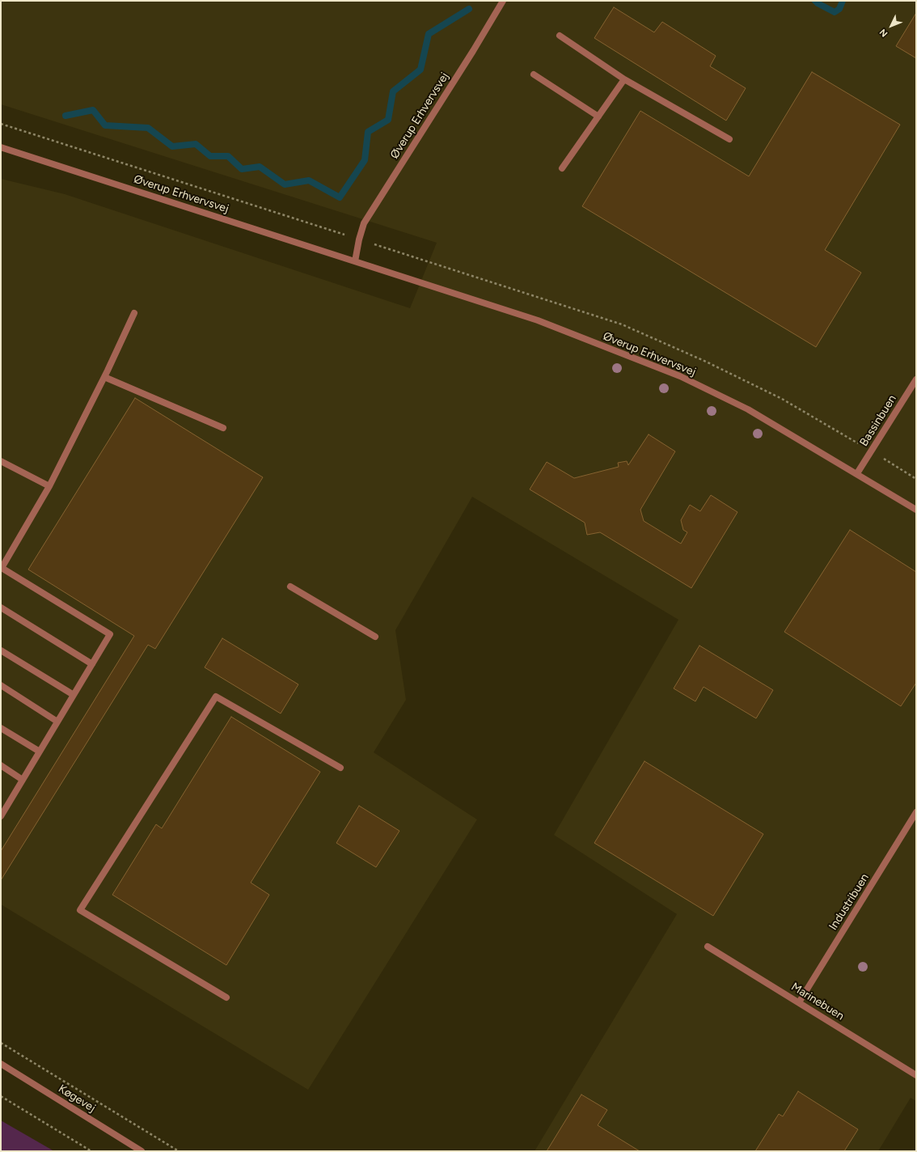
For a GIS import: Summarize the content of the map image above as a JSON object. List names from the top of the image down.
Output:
{
  "streets": {
    "street": [
      "Øverup Erhvervsvej",
      "Bassinbuen",
      "Industribuen",
      "Marinebuen",
      "Køgevej"
    ]
  },
  "crossings": [
    ["Øverup Erhvervsvej", "Bassinbuen"],
    ["Industribuen", "Marinebuen"]
  ],
  "north": "bottom left"
}
